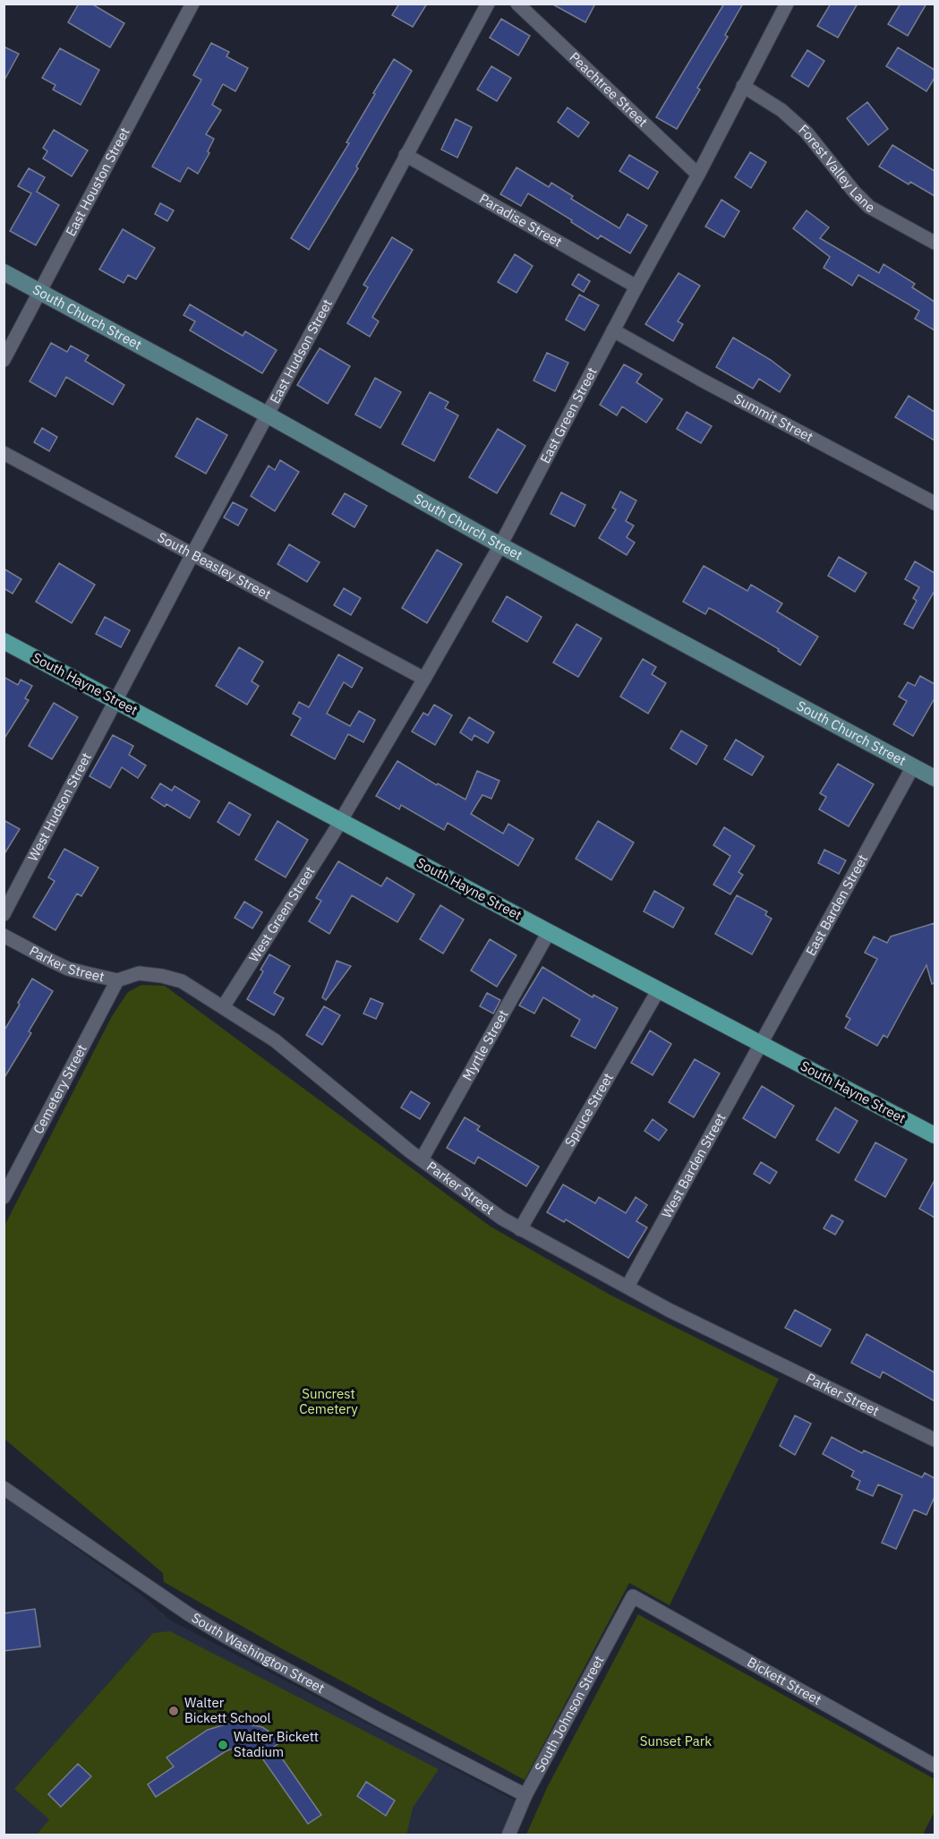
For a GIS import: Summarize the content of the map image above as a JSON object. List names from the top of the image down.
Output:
{
  "streets": {
    "main road": ["South Hayne Street"],
    "street": [
      "Peachtree Street",
      "Forest Valley Lane",
      "East Houston Street",
      "Paradise Street",
      "South Church Street",
      "East Hudson Street",
      "East Green Street",
      "Summit Street",
      "South Beasley Street",
      "West Hudson Street",
      "East Barden Street",
      "West Green Street",
      "Parker Street",
      "Myrtle Street",
      "Cemetery Street",
      "Spruce Street",
      "West Barden Street",
      "South Washington Street",
      "Bickett Street",
      "South Johnson Street"
    ]
  },
  "crossings": [
    ["Peachtree Street", "East Green Street"],
    ["Forest Valley Lane", "East Green Street"],
    ["East Houston Street", "South Church Street"],
    ["Paradise Street", "East Hudson Street"],
    ["Paradise Street", "East Green Street"],
    ["South Church Street", "East Hudson Street"],
    ["South Church Street", "East Green Street"],
    ["South Church Street", "East Barden Street"],
    ["East Hudson Street", "South Beasley Street"],
    ["East Hudson Street", "South Hayne Street"],
    ["East Hudson Street", "West Hudson Street"],
    ["East Green Street", "Summit Street"],
    ["East Green Street", "South Beasley Street"],
    ["East Green Street", "South Hayne Street"],
    ["East Green Street", "West Green Street"],
    ["South Hayne Street", "West Hudson Street"],
    ["South Hayne Street", "East Barden Street"],
    ["South Hayne Street", "West Green Street"],
    ["South Hayne Street", "Myrtle Street"],
    ["South Hayne Street", "Spruce Street"],
    ["South Hayne Street", "West Barden Street"],
    ["East Barden Street", "West Barden Street"],
    ["West Green Street", "Parker Street"],
    ["Parker Street", "Myrtle Street"],
    ["Parker Street", "Cemetery Street"],
    ["Parker Street", "Spruce Street"],
    ["Parker Street", "West Barden Street"],
    ["South Washington Street", "South Johnson Street"],
    ["Bickett Street", "South Johnson Street"]
  ],
  "parks": ["Suncrest Cemetery", "Sunset Park"],
  "places": ["Walter Bickett School", "Walter Bickett Stadium"]
}
